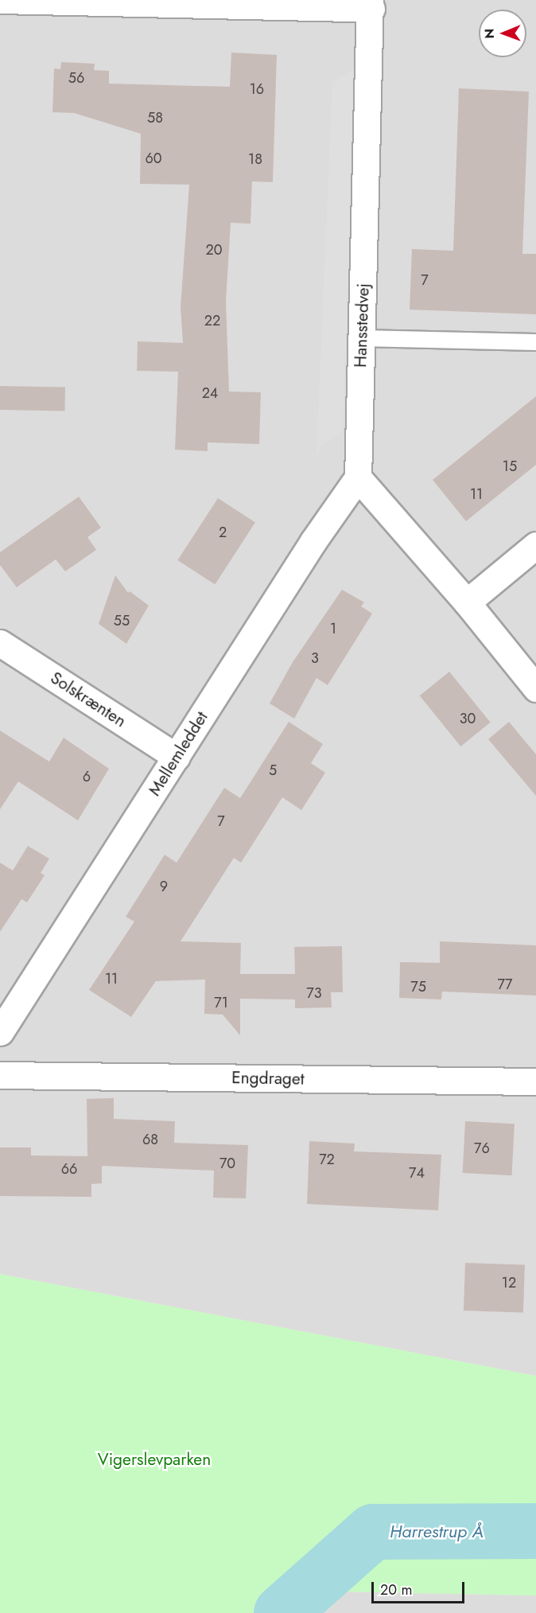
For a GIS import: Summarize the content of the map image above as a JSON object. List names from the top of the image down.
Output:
{
  "streets": {
    "street": [
      "Hansstedvej",
      "Solskrænten",
      "Mellemleddet",
      "Engdraget"
    ]
  },
  "crossings": [
    ["Hansstedvej", "Mellemleddet"],
    ["Solskrænten", "Mellemleddet"]
  ],
  "water": ["Harrestrup Å"],
  "parks": ["Vigerslevparken"],
  "house_numbers": [
    "56",
    "16",
    "58",
    "60",
    "18",
    "20",
    "7",
    "22",
    "24",
    "15",
    "11",
    "2",
    "55",
    "1",
    "3",
    "30",
    "5",
    "6",
    "7",
    "9",
    "11",
    "77",
    "75",
    "73",
    "71",
    "68",
    "76",
    "72",
    "70",
    "66",
    "74",
    "12"
  ],
  "scale_bar": "20 m",
  "north": "left"
}
